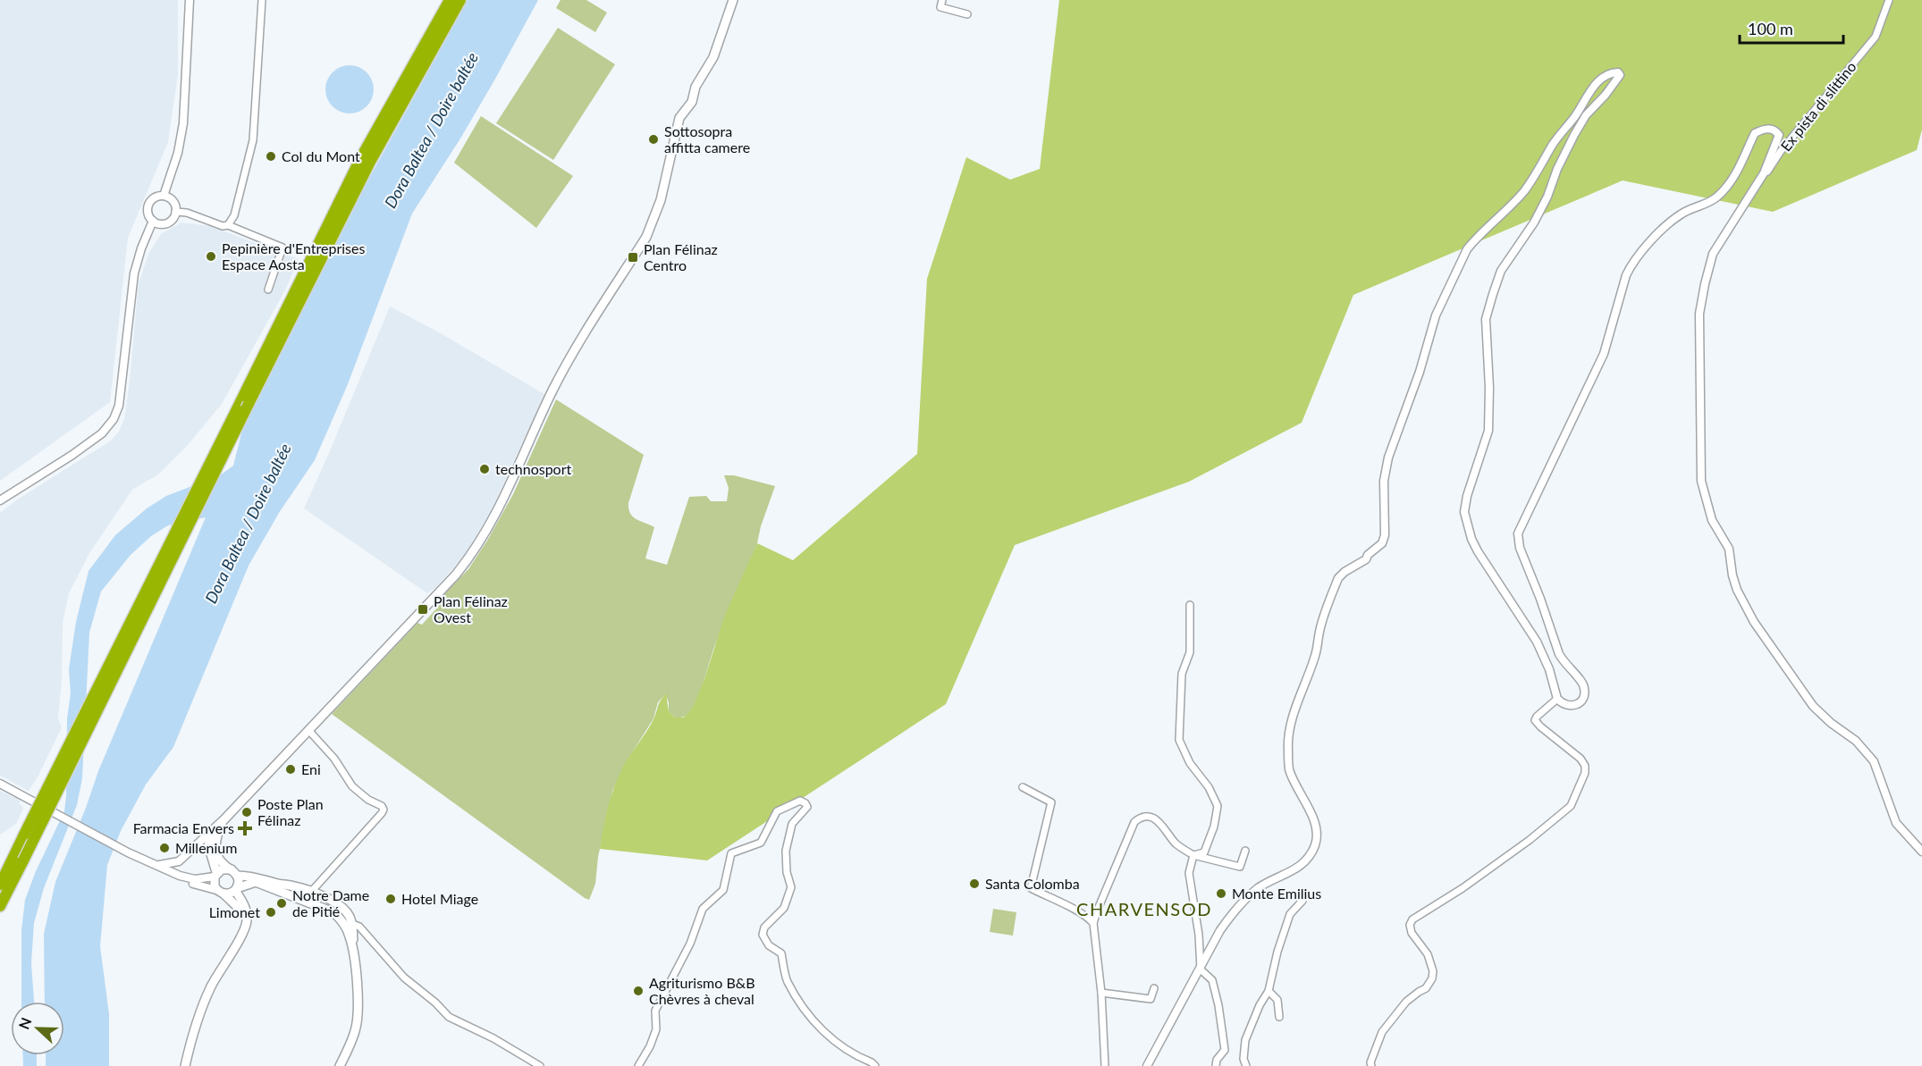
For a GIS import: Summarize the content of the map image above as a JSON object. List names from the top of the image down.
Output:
{
  "streets": {
    "street": ["Ex pista di slittino"]
  },
  "districts": ["CHARVENSOD"],
  "water": ["Dora Baltea / Doire baltée"],
  "places": {
    "other": [
      "Sottosopra affitta camere",
      "Col du Mont",
      "Pepinière d'Entreprises Espace Aosta",
      "technosport",
      "Eni",
      "Poste Plan Félinaz",
      "Millenium",
      "Santa Colomba",
      "Monte Emilius",
      "Hotel Miage",
      "Notre Dame de Pitié",
      "Limonet",
      "Agriturismo B&B Chèvres à cheval"
    ],
    "transit": ["Plan Félinaz Centro", "Plan Félinaz Ovest"],
    "health": ["Farmacia Envers"]
  },
  "scale_bar": "100 m",
  "north": "left"
}
